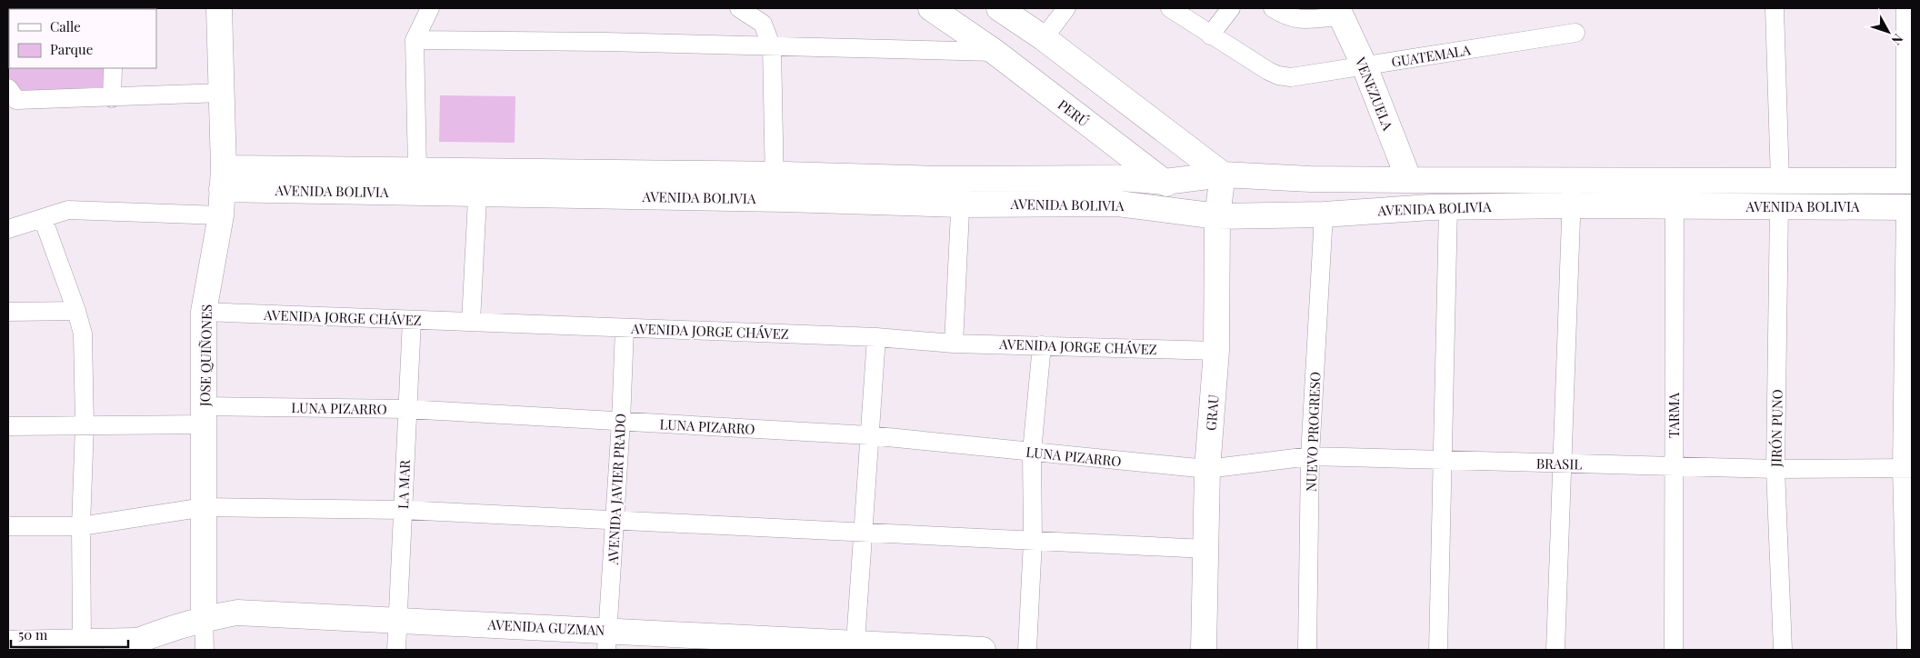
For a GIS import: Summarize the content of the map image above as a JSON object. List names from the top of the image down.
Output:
{
  "streets": {
    "street": [
      "GUATEMALA",
      "VENEZUELA",
      "PERÚ",
      "AVENIDA BOLIVIA",
      "AVENIDA JORGE CHÁVEZ",
      "JOSE QUIÑONES",
      "LUNA PIZARRO",
      "GRAU",
      "TARMA",
      "JIRÓN PUNO",
      "NUEVO PROGRESO",
      "BRASIL",
      "LA MAR",
      "AVENIDA JAVIER PRADO",
      "AVENIDA GUZMAN"
    ]
  },
  "crossings": [
    ["GUATEMALA", "VENEZUELA"],
    ["VENEZUELA", "AVENIDA BOLIVIA"],
    ["PERÚ", "AVENIDA BOLIVIA"],
    ["PERÚ", "GRAU"],
    ["AVENIDA BOLIVIA", "JOSE QUIÑONES"],
    ["AVENIDA BOLIVIA", "GRAU"],
    ["AVENIDA BOLIVIA", "TARMA"],
    ["AVENIDA BOLIVIA", "JIRÓN PUNO"],
    ["AVENIDA BOLIVIA", "NUEVO PROGRESO"],
    ["AVENIDA JORGE CHÁVEZ", "JOSE QUIÑONES"],
    ["AVENIDA JORGE CHÁVEZ", "GRAU"],
    ["AVENIDA JORGE CHÁVEZ", "LA MAR"],
    ["AVENIDA JORGE CHÁVEZ", "AVENIDA JAVIER PRADO"],
    ["JOSE QUIÑONES", "LUNA PIZARRO"],
    ["JOSE QUIÑONES", "AVENIDA GUZMAN"],
    ["LUNA PIZARRO", "GRAU"],
    ["LUNA PIZARRO", "BRASIL"],
    ["LUNA PIZARRO", "LA MAR"],
    ["LUNA PIZARRO", "AVENIDA JAVIER PRADO"],
    ["GRAU", "BRASIL"],
    ["TARMA", "BRASIL"],
    ["JIRÓN PUNO", "BRASIL"],
    ["NUEVO PROGRESO", "BRASIL"],
    ["LA MAR", "AVENIDA GUZMAN"],
    ["AVENIDA JAVIER PRADO", "AVENIDA GUZMAN"]
  ],
  "legend": ["Calle", "Parque"],
  "scale_bar": "50 m",
  "north": "bottom right"
}
